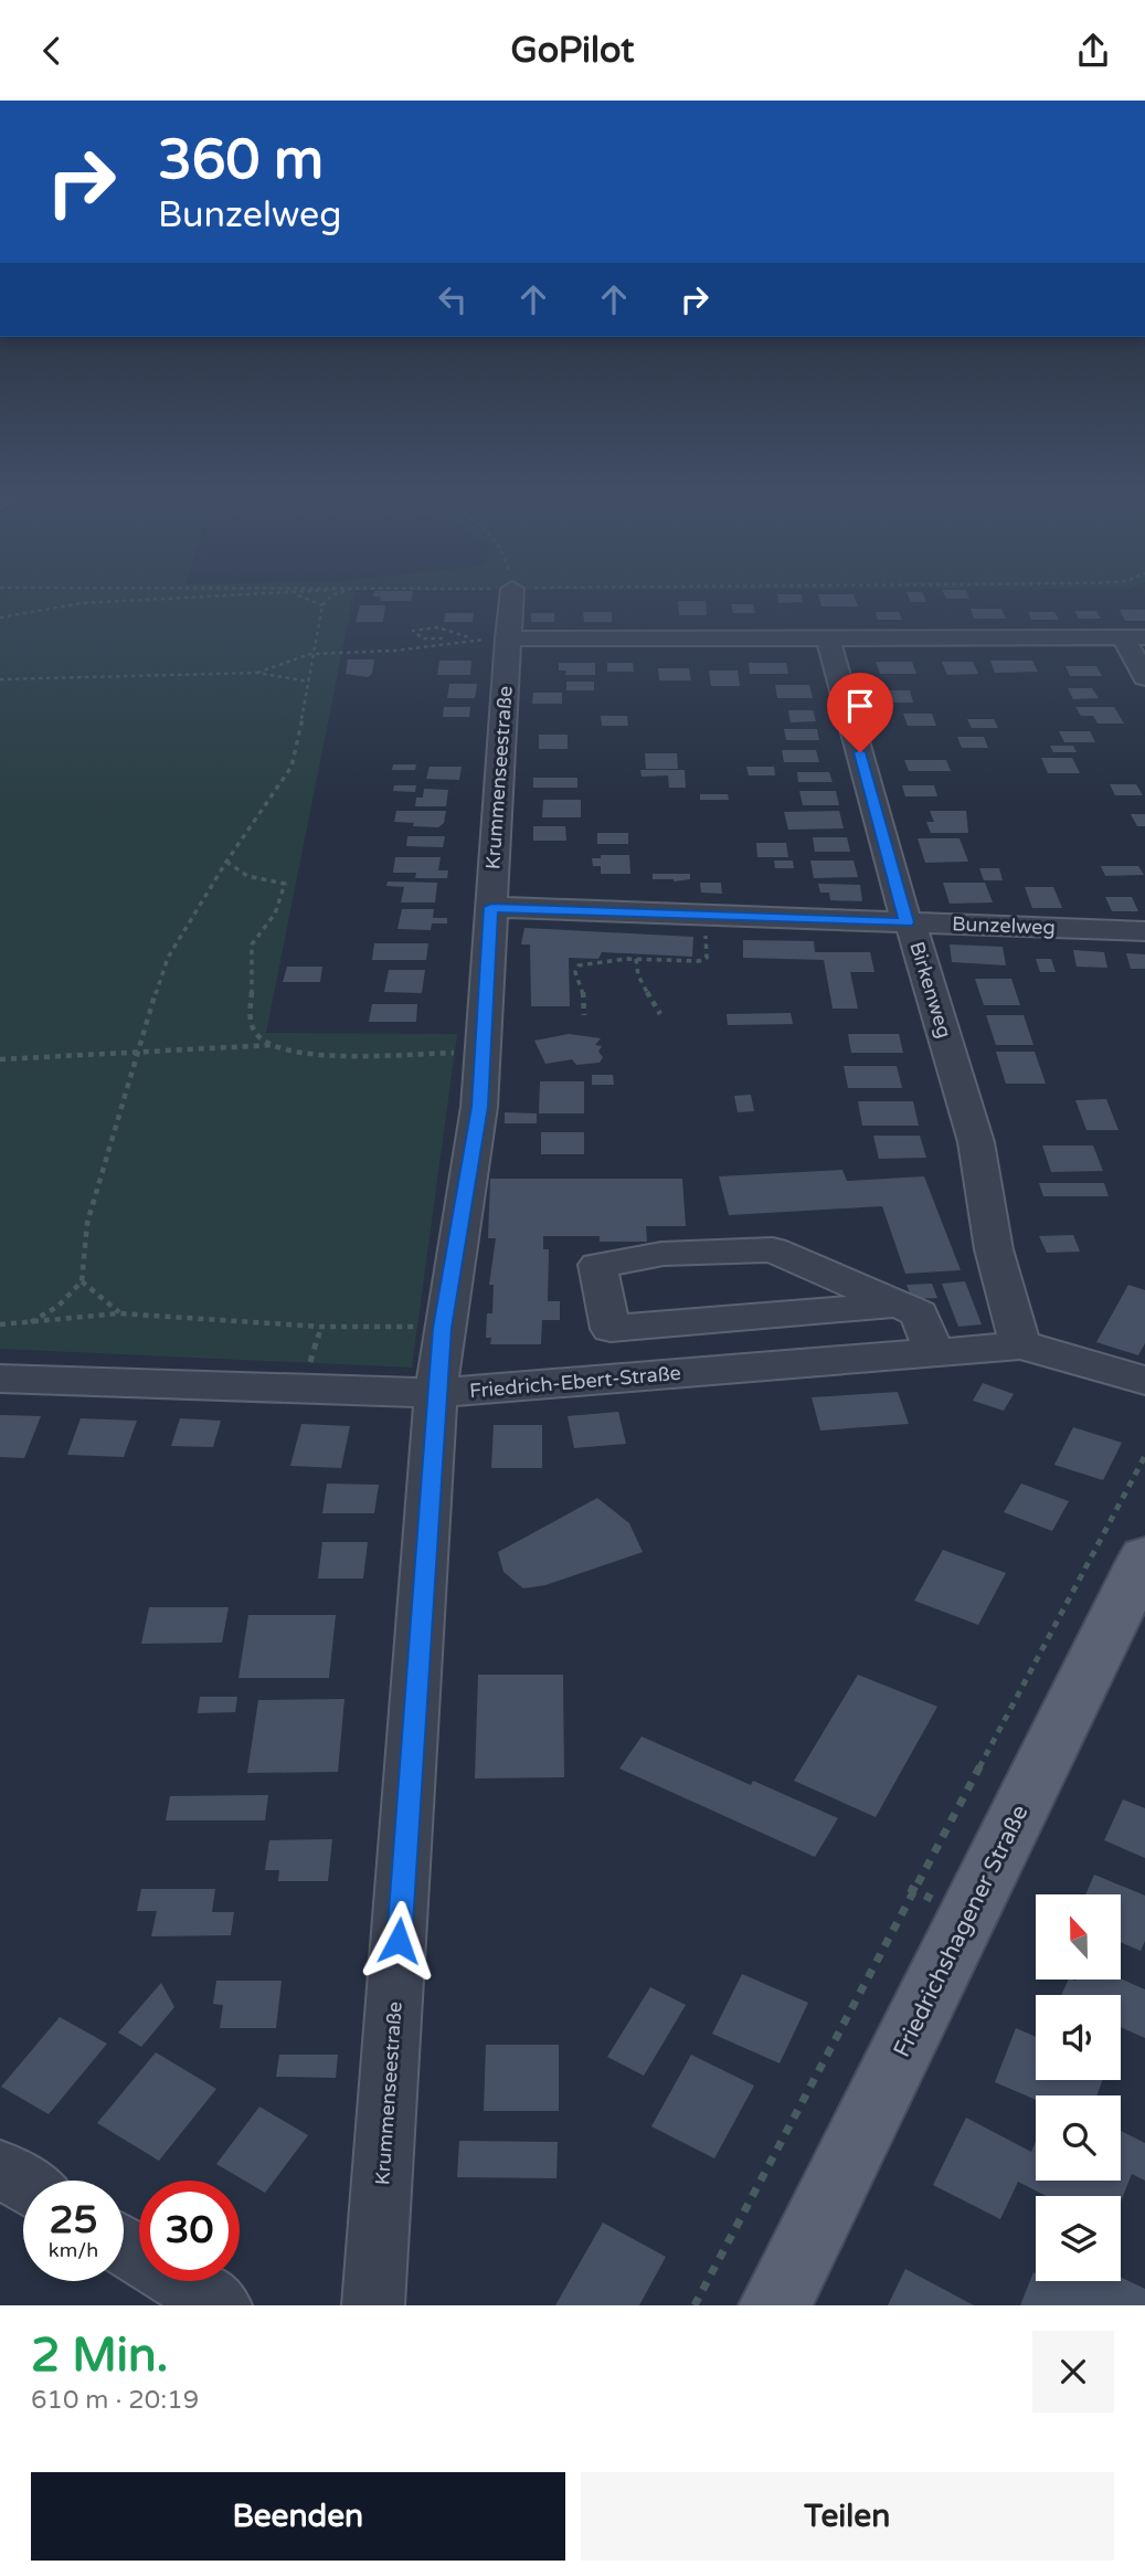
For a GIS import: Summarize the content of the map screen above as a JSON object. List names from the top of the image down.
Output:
{
  "streets": {
    "main road": ["Friedrichshagener Straße"],
    "street": [
      "Krummenseestraße",
      "Bunzelweg",
      "Birkenweg",
      "Friedrich-Ebert-Straße"
    ]
  },
  "crossings": [
    ["Krummenseestraße", "Bunzelweg"],
    ["Krummenseestraße", "Friedrich-Ebert-Straße"],
    ["Bunzelweg", "Birkenweg"],
    ["Birkenweg", "Friedrich-Ebert-Straße"]
  ],
  "north": "top",
  "page": {
    "header": "GoPilot",
    "turn": ["360 m", "Bunzelweg"],
    "speed": "25 km/h",
    "limit": "30",
    "heading": ["2 Min.", "610 m · 20:19"],
    "buttons": ["Beenden", "Teilen"]
  }
}
